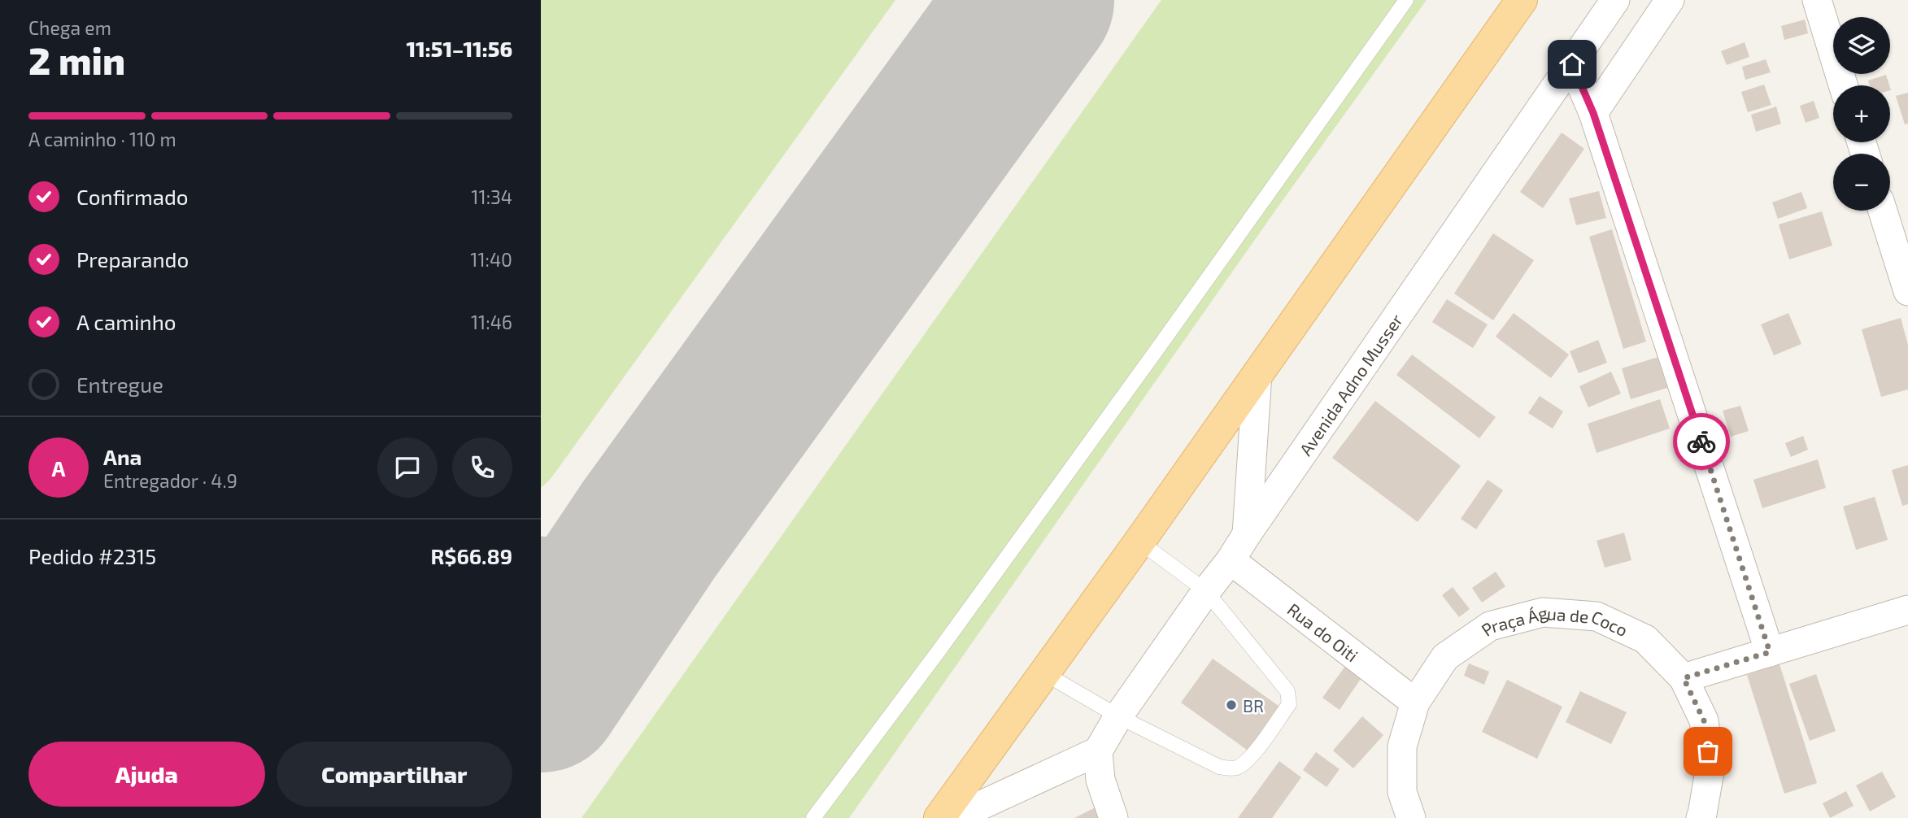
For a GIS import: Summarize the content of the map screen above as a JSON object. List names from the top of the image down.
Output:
{
  "streets": {
    "street": ["Avenida Adno Musser", "Rua do Oiti", "Praça Água de Coco"]
  },
  "crossings": [
    ["Avenida Adno Musser", "Rua do Oiti"],
    ["Rua do Oiti", "Praça Água de Coco"]
  ],
  "places": ["BR"],
  "page": {
    "heading": ["2 min", "Chega em", "11:51–11:56"],
    "panel": [
      "Ana",
      "Entregador · 4.9",
      "Pedido #2315",
      "R$66.89"
    ],
    "map_buttons": ["+", "−"],
    "bar": "A caminho · 110 m",
    "list": [
      ["Confirmado", "11:34"],
      ["Preparando", "11:40"],
      ["A caminho", "11:46"],
      "Entregue"
    ],
    "round": "A",
    "buttons": ["Ajuda", "Compartilhar"]
  }
}
